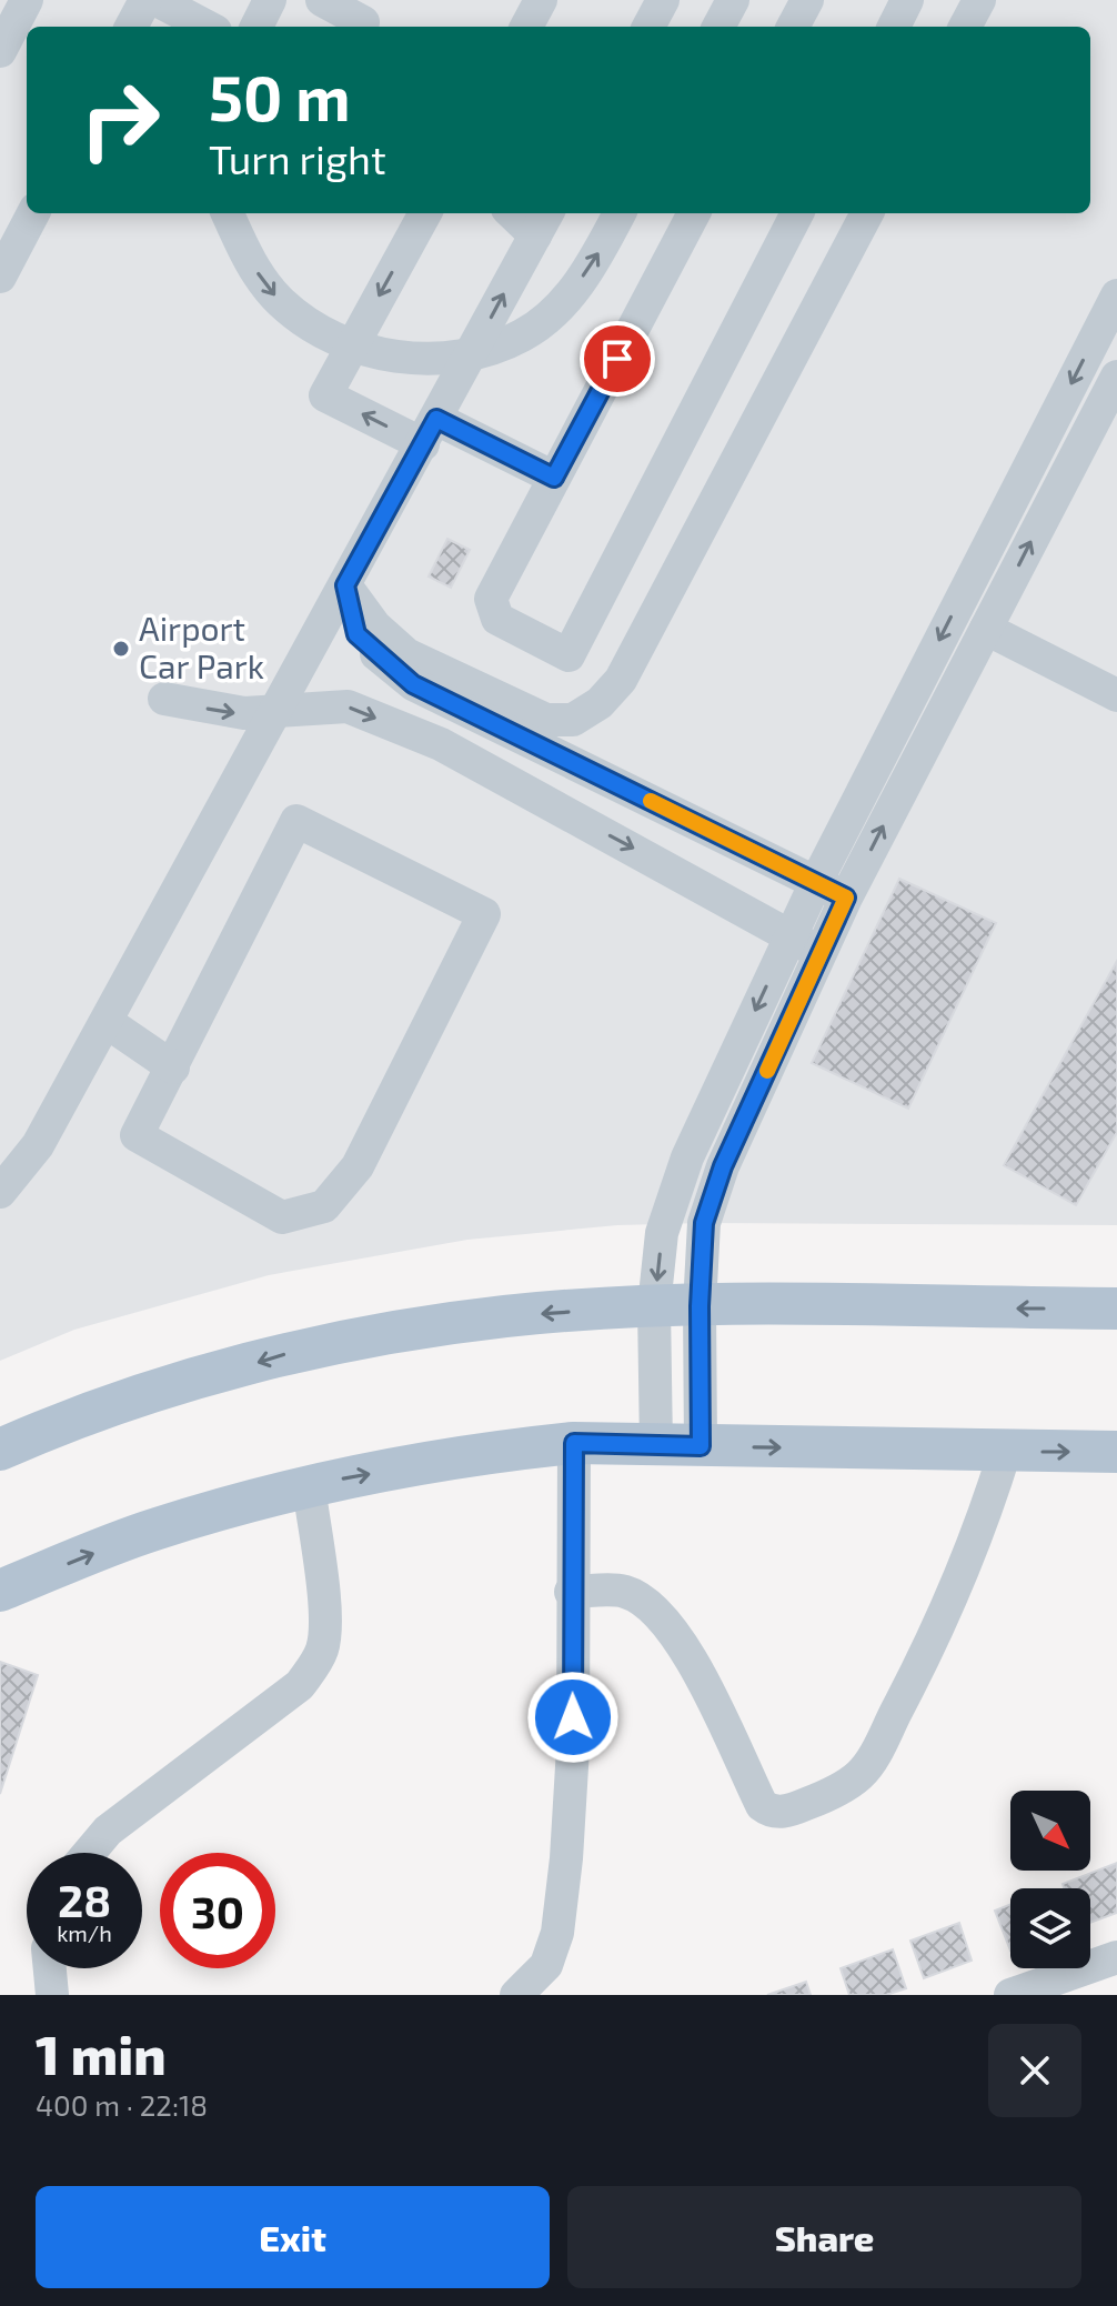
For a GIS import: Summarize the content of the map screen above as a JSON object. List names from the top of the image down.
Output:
{
  "places": ["Airport Car Park"],
  "north": "bottom right",
  "page": {
    "turn": ["50 m", "Turn right"],
    "speed": "28 km/h",
    "limit": "30",
    "heading": ["1 min", "400 m · 22:18"],
    "buttons": ["Exit", "Share"]
  }
}
